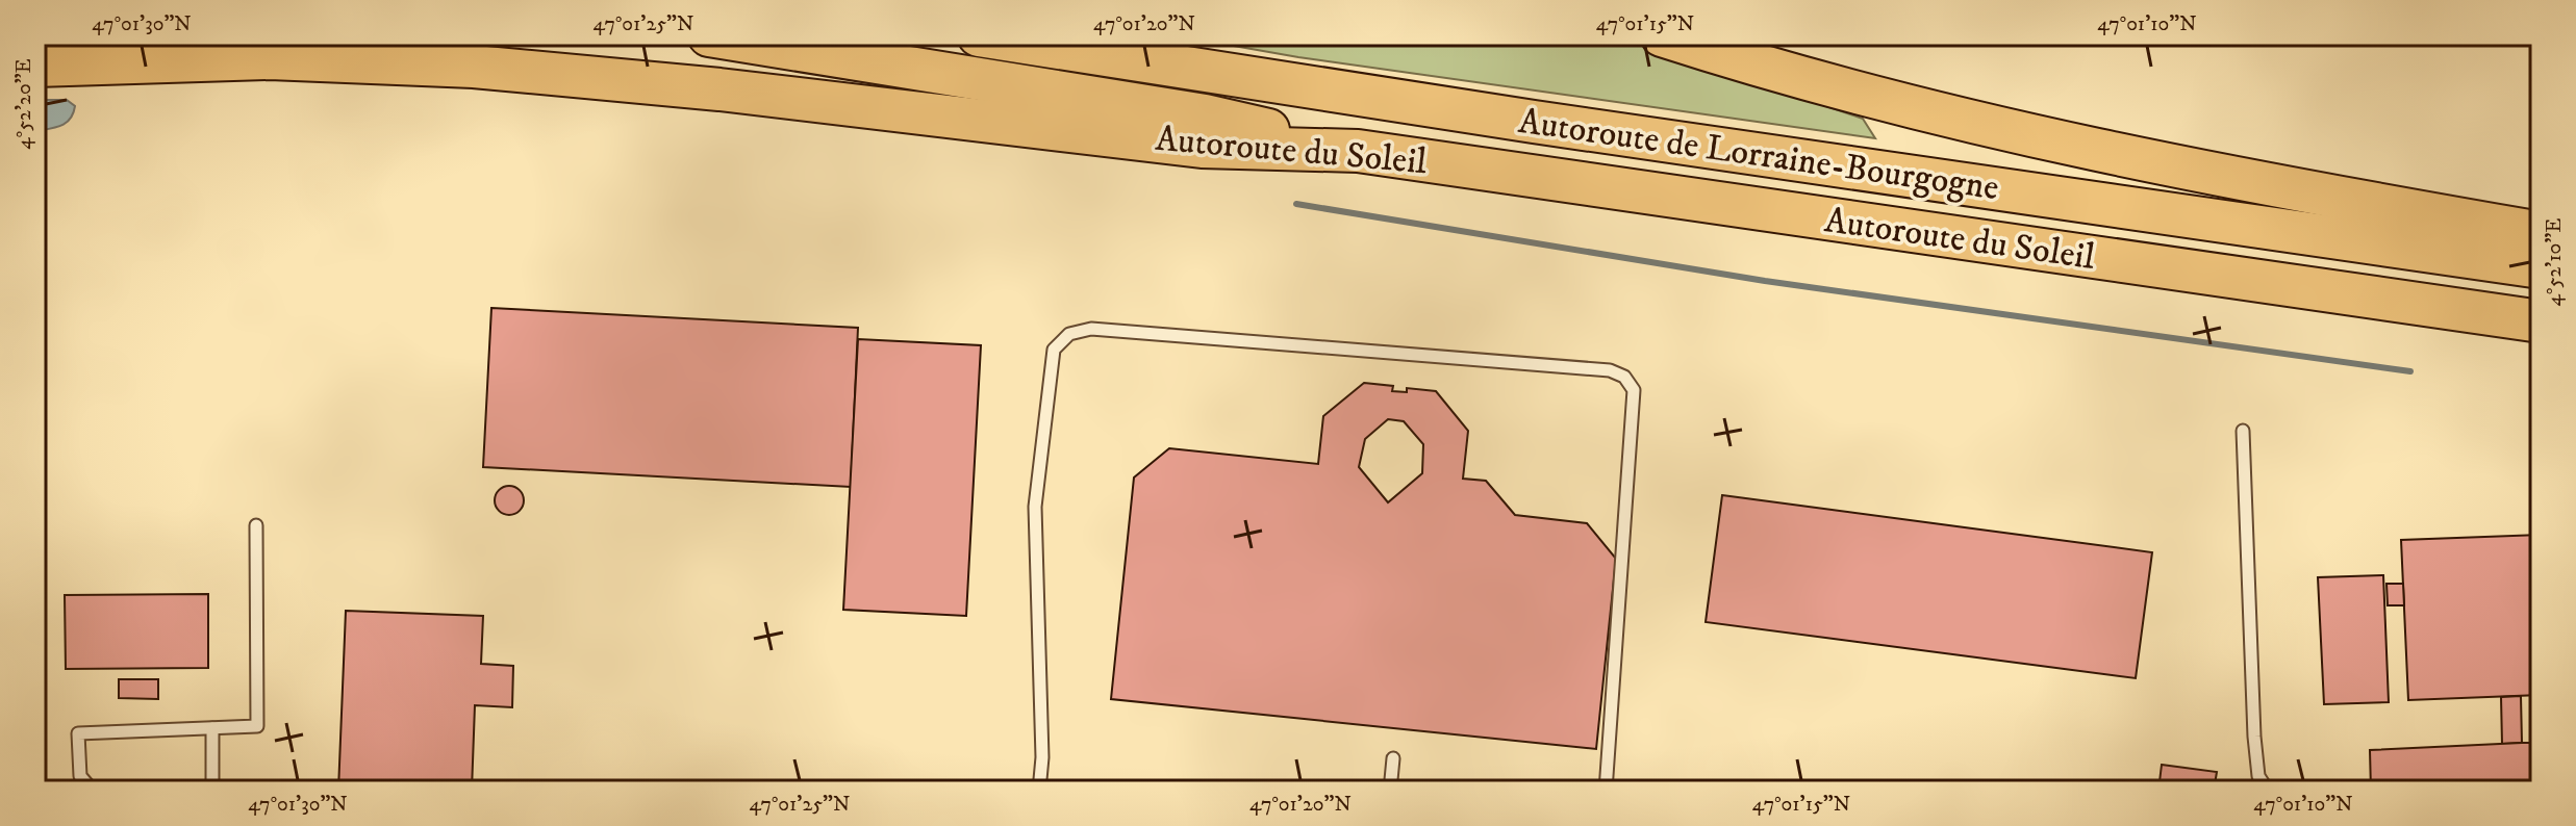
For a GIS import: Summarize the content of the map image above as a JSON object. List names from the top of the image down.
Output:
{
  "streets": {
    "highway": ["Autoroute du Soleil", "Autoroute de Lorraine-Bourgogne"]
  },
  "coordinates": [
    "47°01'30\"N",
    "47°01'25\"N",
    "47°01'20\"N",
    "47°01'15\"N",
    "47°01'10\"N",
    "4°52'20\"E",
    "4°52'10\"E"
  ]
}
